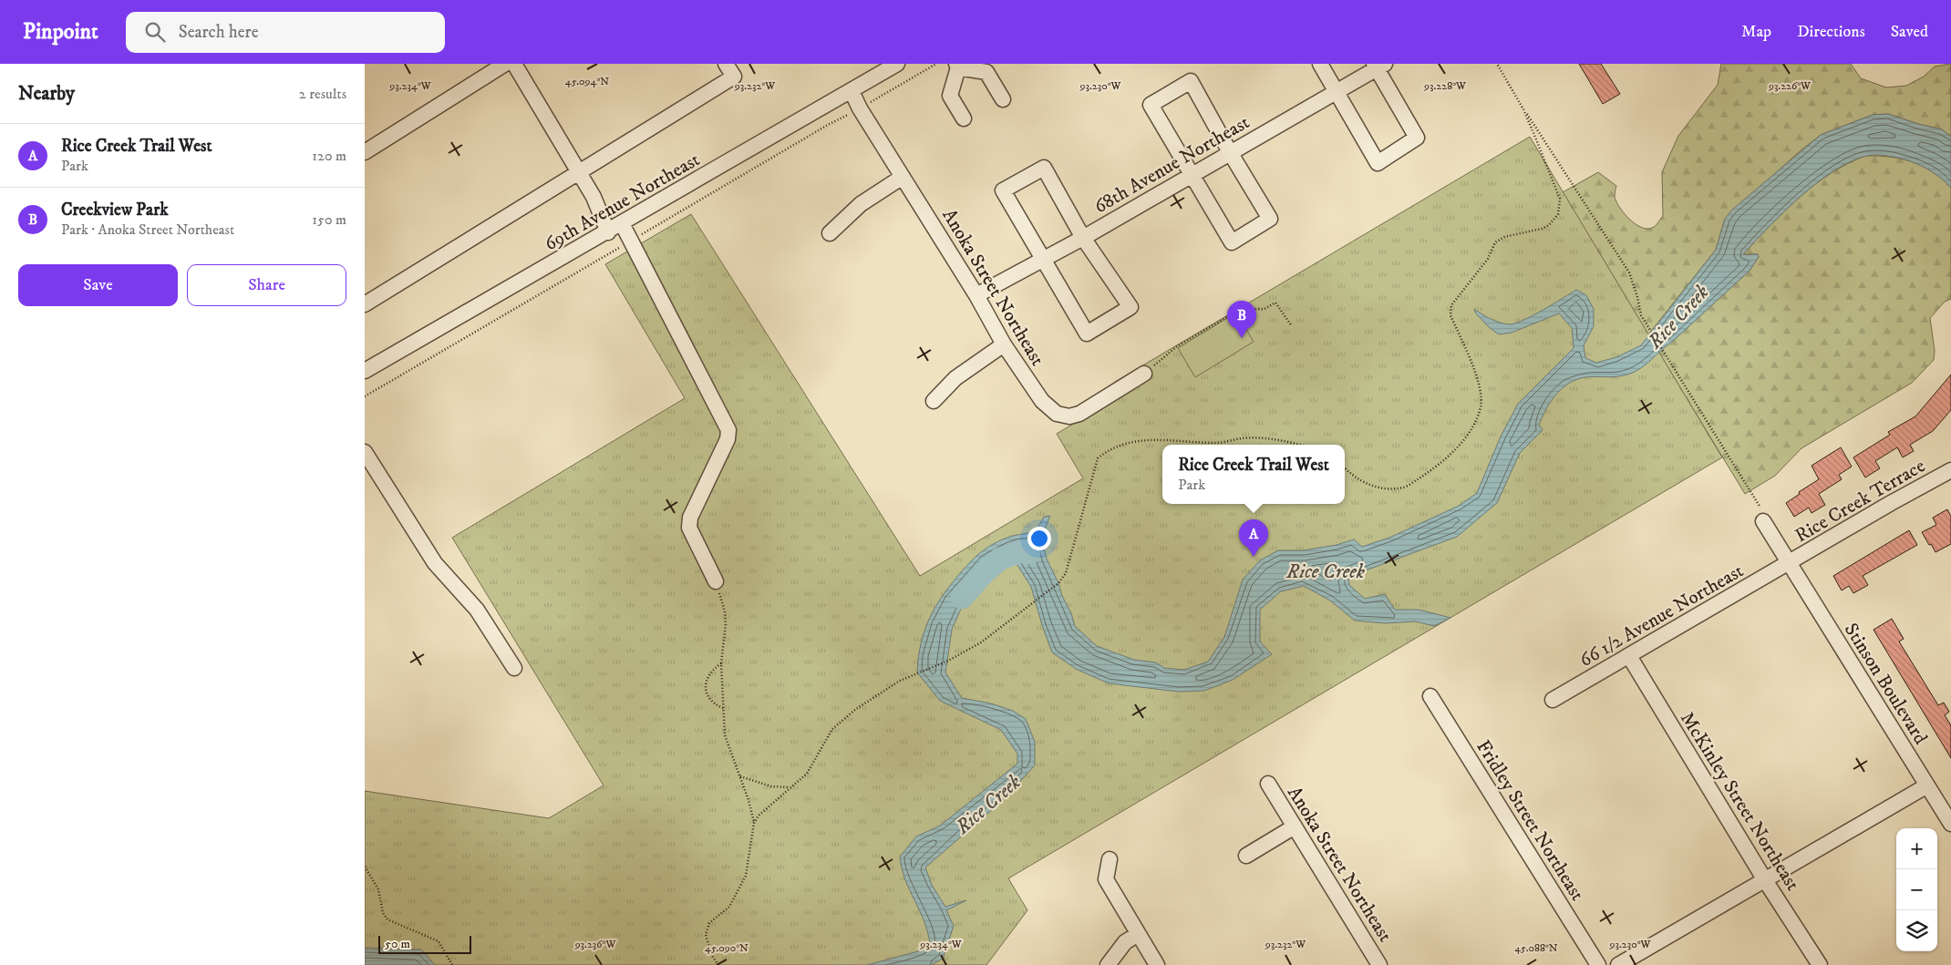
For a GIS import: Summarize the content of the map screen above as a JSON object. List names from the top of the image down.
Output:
{
  "streets": {
    "street": [
      "68th Avenue Northeast",
      "69th Avenue Northeast",
      "Anoka Street Northeast",
      "Rice Creek Terrace",
      "66 1/2 Avenue Northeast",
      "Stinson Boulevard",
      "McKinley Street Northeast",
      "Fridley Street Northeast"
    ]
  },
  "crossings": [
    ["68th Avenue Northeast", "Anoka Street Northeast"],
    ["69th Avenue Northeast", "Anoka Street Northeast"],
    ["Rice Creek Terrace", "66 1/2 Avenue Northeast"],
    ["Rice Creek Terrace", "Stinson Boulevard"],
    ["66 1/2 Avenue Northeast", "Stinson Boulevard"],
    ["66 1/2 Avenue Northeast", "McKinley Street Northeast"]
  ],
  "water": ["Rice Creek"],
  "scale_bar": "50 m",
  "page": {
    "header": "Pinpoint",
    "search": "Search here",
    "nav": ["Map", "Directions", "Saved"],
    "heading": ["Nearby", "2 results"],
    "list": [
      {
        "mark": "A",
        "name": "Rice Creek Trail West",
        "note": "Park",
        "value": "120 m"
      },
      {
        "mark": "B",
        "name": "Creekview Park",
        "note": "Park · Anoka Street Northeast",
        "value": "150 m"
      }
    ],
    "buttons": ["Save", "Share"],
    "pins": ["B", "A"],
    "popup": ["Rice Creek Trail West", "Park"],
    "map_buttons": ["+", "−"],
    "scale": "50 m"
  },
  "coordinates": [
    "45.094°N",
    "93.234°W",
    "93.232°W",
    "93.230°W",
    "93.228°W",
    "93.226°W",
    "93.236°W",
    "45.090°N",
    "45.088°N"
  ]
}
